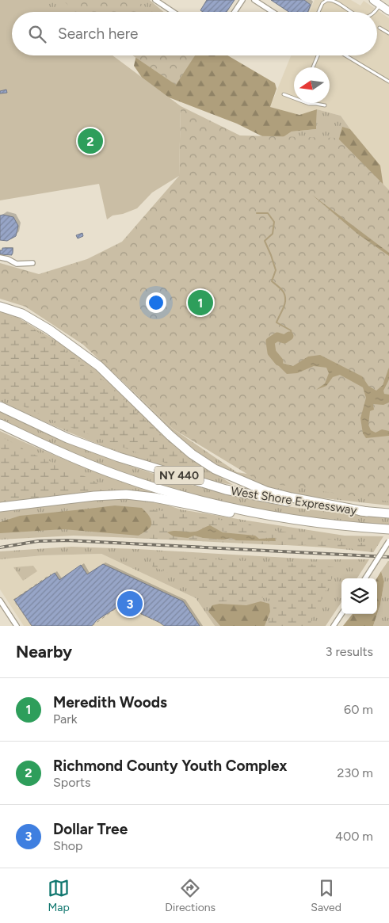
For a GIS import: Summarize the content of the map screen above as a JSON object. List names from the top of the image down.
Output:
{
  "streets": {
    "highway": ["NY 440", "West Shore Expressway"]
  },
  "north": "left",
  "page": {
    "search": "Search here",
    "pins": ["2", "1", "3"],
    "heading": ["Nearby", "3 results"],
    "list": [
      {
        "mark": "1",
        "name": "Meredith Woods",
        "note": "Park",
        "value": "60 m"
      },
      {
        "mark": "2",
        "name": "Richmond County Youth Complex",
        "note": "Sports",
        "value": "230 m"
      },
      {
        "mark": "3",
        "name": "Dollar Tree",
        "note": "Shop",
        "value": "400 m"
      }
    ],
    "nav": ["Map", "Directions", "Saved"]
  }
}
